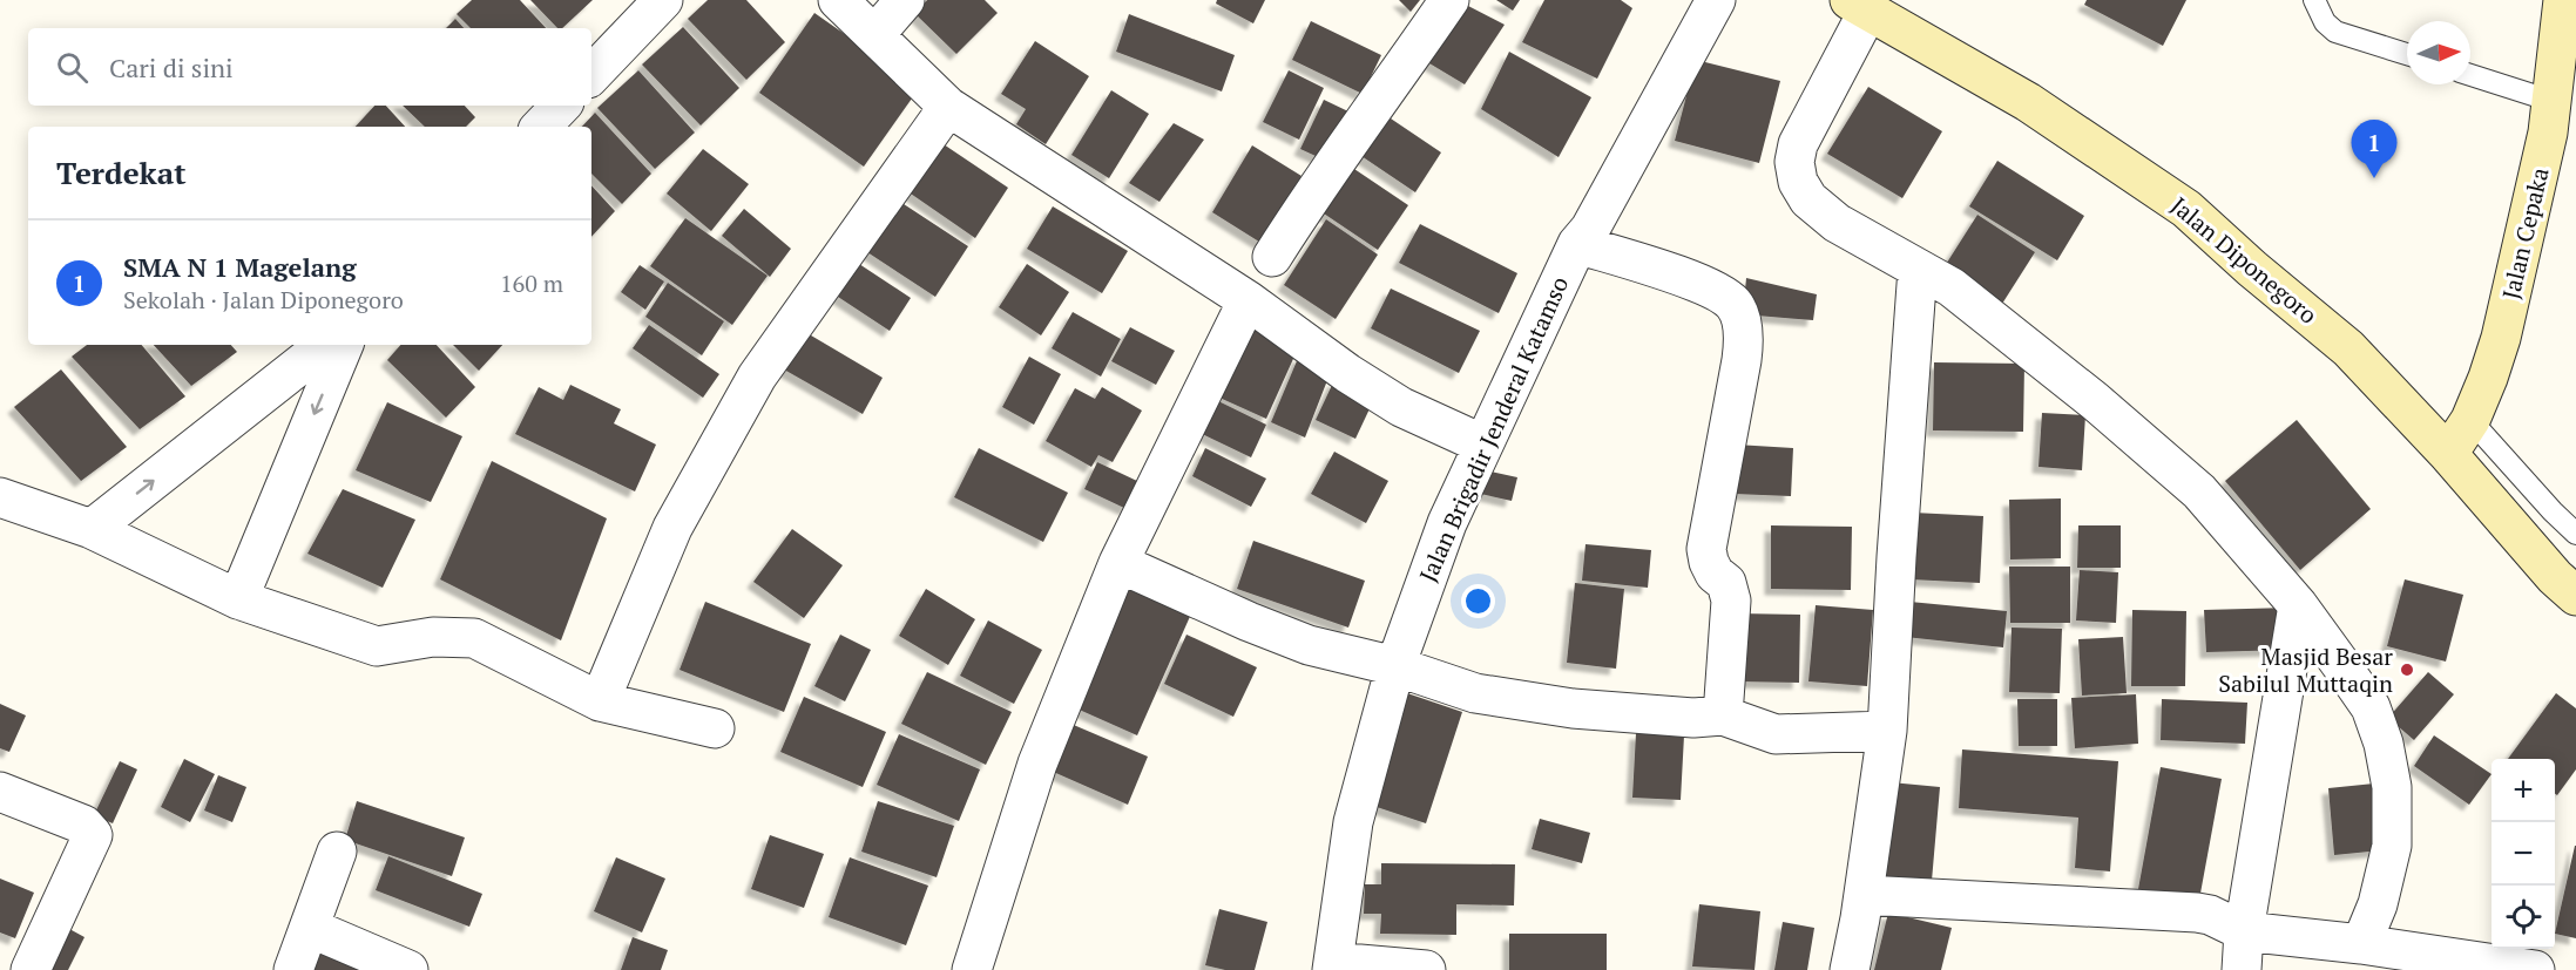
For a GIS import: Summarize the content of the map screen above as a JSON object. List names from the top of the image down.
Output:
{
  "streets": {
    "main road": ["Jalan Cepaka", "Jalan Diponegoro"],
    "street": ["Jalan Brigadir Jenderal Katamso"]
  },
  "crossings": [
    ["Jalan Cepaka", "Jalan Diponegoro"]
  ],
  "places": ["Masjid Besar Sabilul Muttaqin"],
  "north": "right",
  "page": {
    "search": "Cari di sini",
    "pins": "1",
    "heading": "Terdekat",
    "list": [
      {
        "mark": "1",
        "name": "SMA N 1 Magelang",
        "note": "Sekolah · Jalan Diponegoro",
        "value": "160 m"
      }
    ],
    "map_buttons": ["+", "−"]
  }
}
